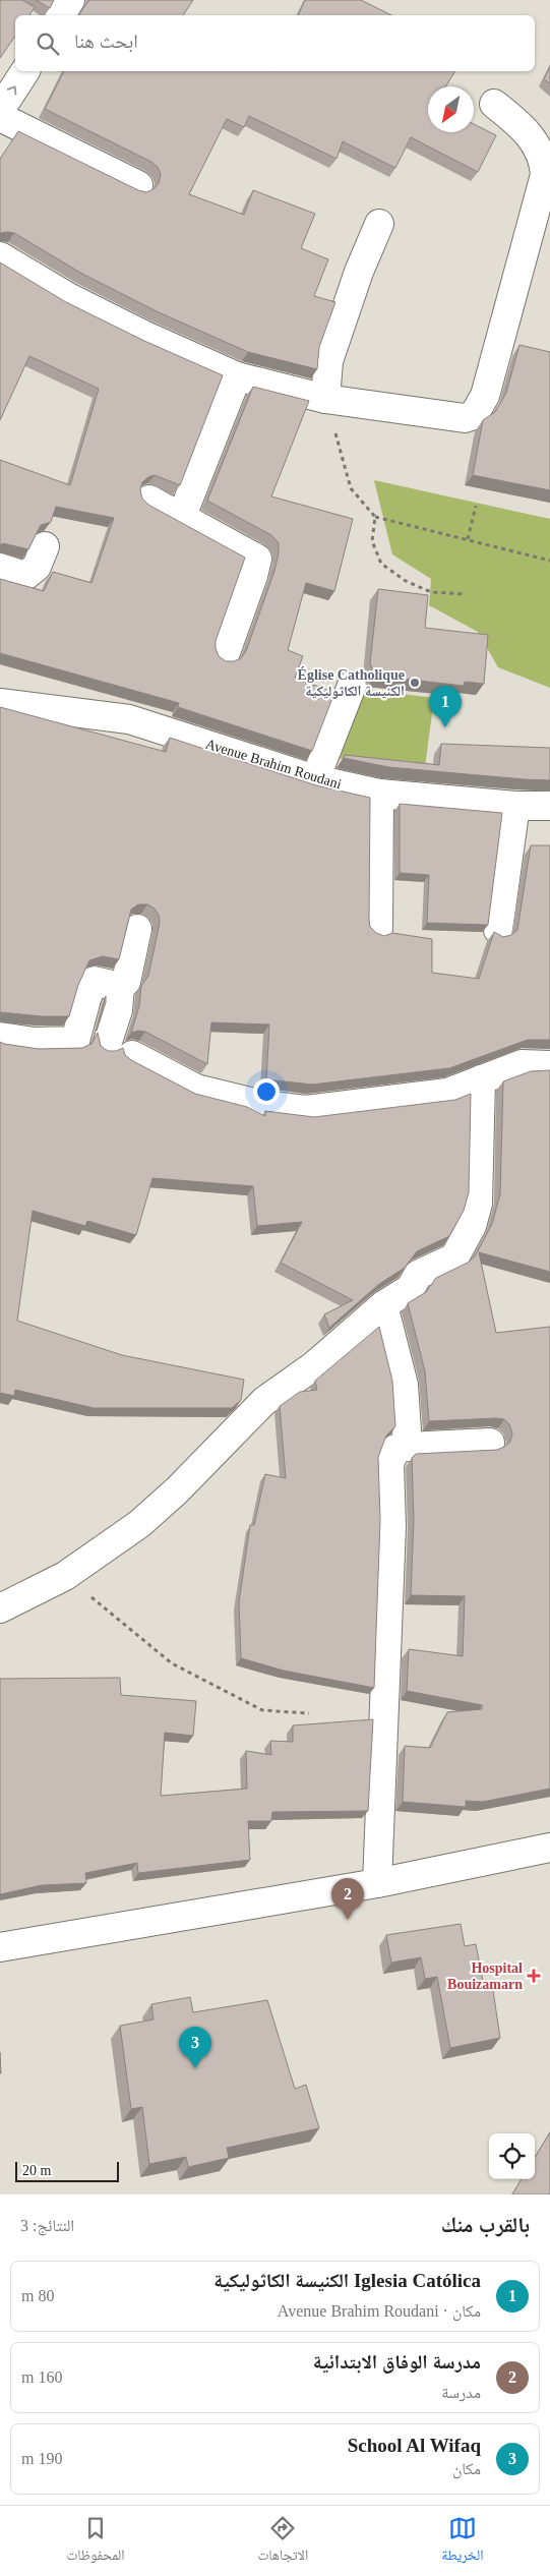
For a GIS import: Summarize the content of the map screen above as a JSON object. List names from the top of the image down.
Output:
{
  "streets": {
    "street": ["Avenue Brahim Roudani"]
  },
  "places": {
    "other": ["Église Catholique الكنيسة الكاثوليكية"],
    "health": ["Hospital Bouizamarn"]
  },
  "scale_bar": "20 m",
  "north": "bottom left",
  "page": {
    "search": "ابحث هنا",
    "pins": ["1", "2", "3"],
    "scale": "20 m",
    "heading": ["بالقرب منك", "النتائج: 3"],
    "list": [
      {
        "mark": "1",
        "name": "Iglesia Católica الكنيسة الكاثوليكية",
        "note": "مكان · Avenue Brahim Roudani",
        "value": "80 m"
      },
      {
        "mark": "2",
        "name": "مدرسة الوفاق الابتدائية",
        "note": "مدرسة",
        "value": "160 m"
      },
      {
        "mark": "3",
        "name": "School Al Wifaq",
        "note": "مكان",
        "value": "190 m"
      }
    ],
    "nav": ["الخريطة", "الاتجاهات", "المحفوظات"]
  }
}
